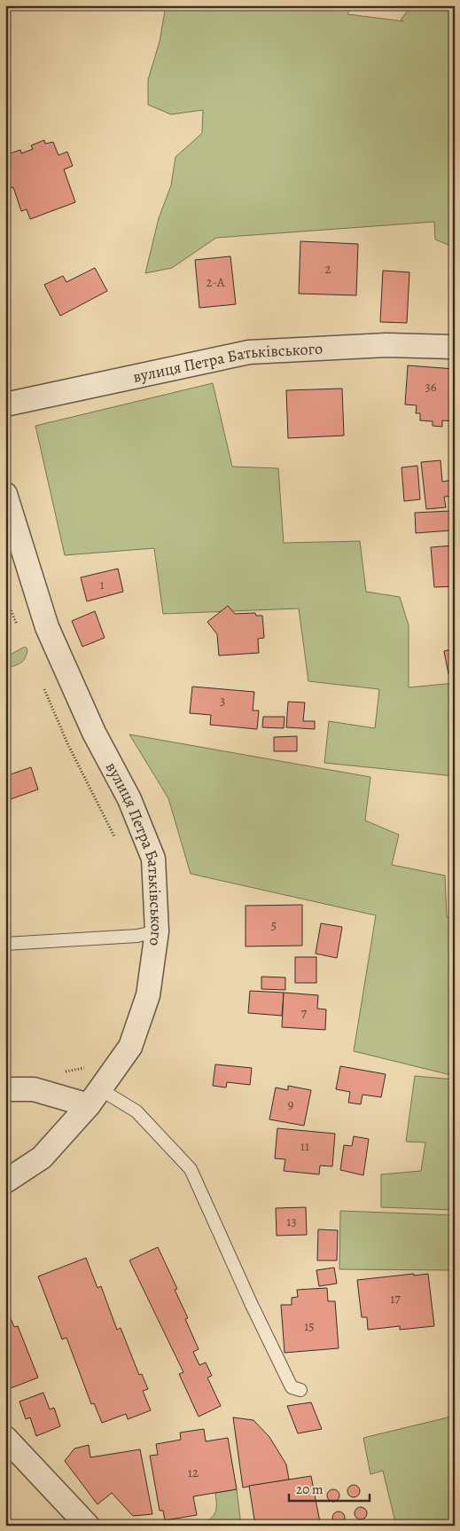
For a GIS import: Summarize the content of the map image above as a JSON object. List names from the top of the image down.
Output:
{
  "streets": {
    "street": ["вулиця Петра Батьківського"]
  },
  "house_numbers": [
    "2",
    "2-А",
    "36",
    "1",
    "3",
    "5",
    "7",
    "9",
    "11",
    "13",
    "17",
    "15",
    "12"
  ],
  "scale_bar": "20 m"
}
